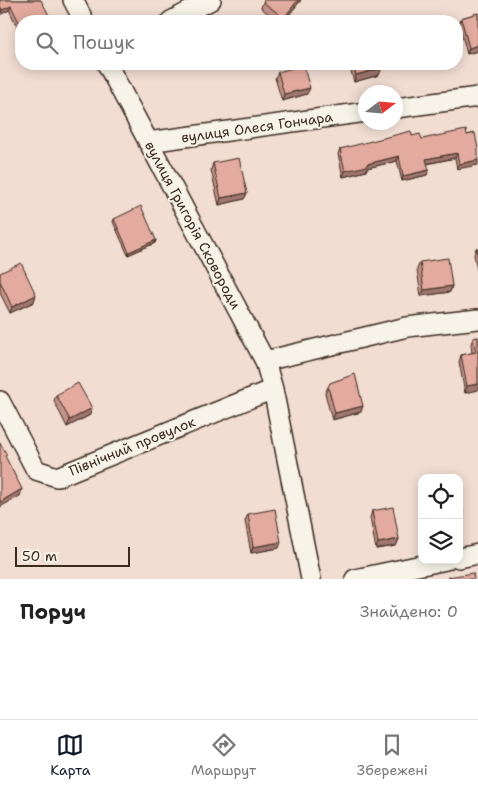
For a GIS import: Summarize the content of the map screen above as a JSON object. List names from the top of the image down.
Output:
{
  "streets": {
    "street": ["вулиця Олеся Гончара", "вулиця Григорія Сковороди", "Північний провулок"]
  },
  "crossings": [
    ["вулиця Олеся Гончара", "вулиця Григорія Сковороди"],
    ["вулиця Григорія Сковороди", "Північний провулок"]
  ],
  "scale_bar": "50 m",
  "north": "right",
  "page": {
    "search": "Пошук",
    "scale": "50 m",
    "heading": ["Поруч", "Знайдено: 0"],
    "nav": ["Карта", "Маршрут", "Збережені"]
  }
}
